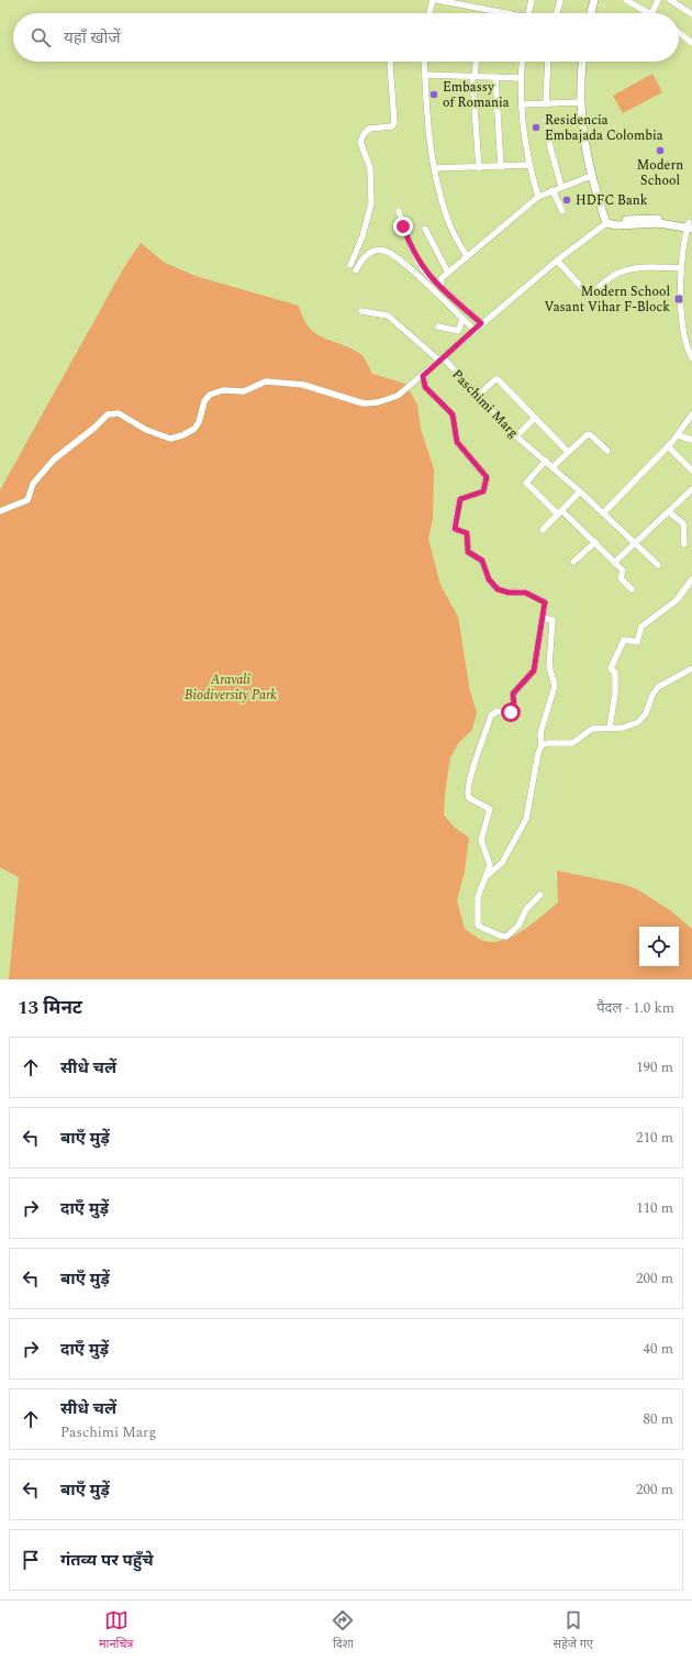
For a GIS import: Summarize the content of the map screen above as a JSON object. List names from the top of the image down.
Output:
{
  "streets": {
    "street": ["Paschimi Marg"]
  },
  "parks": ["Aravali Biodiversity Park"],
  "places": {
    "other": [
      "Embassy of Romania",
      "Residencia Embajada Colombia",
      "Modern School",
      "HDFC Bank"
    ],
    "transit": ["Modern School Vasant Vihar F-Block"]
  },
  "page": {
    "search": "यहाँ खोजें",
    "heading": ["13 मिनट", "पैदल · 1.0 km"],
    "list": [
      ["सीधे चलें", "190 m"],
      ["बाएँ मुड़ें", "210 m"],
      ["दाएँ मुड़ें", "110 m"],
      ["बाएँ मुड़ें", "200 m"],
      ["दाएँ मुड़ें", "40 m"],
      ["सीधे चलें", "Paschimi Marg", "80 m"],
      ["बाएँ मुड़ें", "200 m"],
      "गंतव्य पर पहुँचे"
    ],
    "nav": ["मानचित्र", "दिशा", "सहेजे गए"]
  }
}
